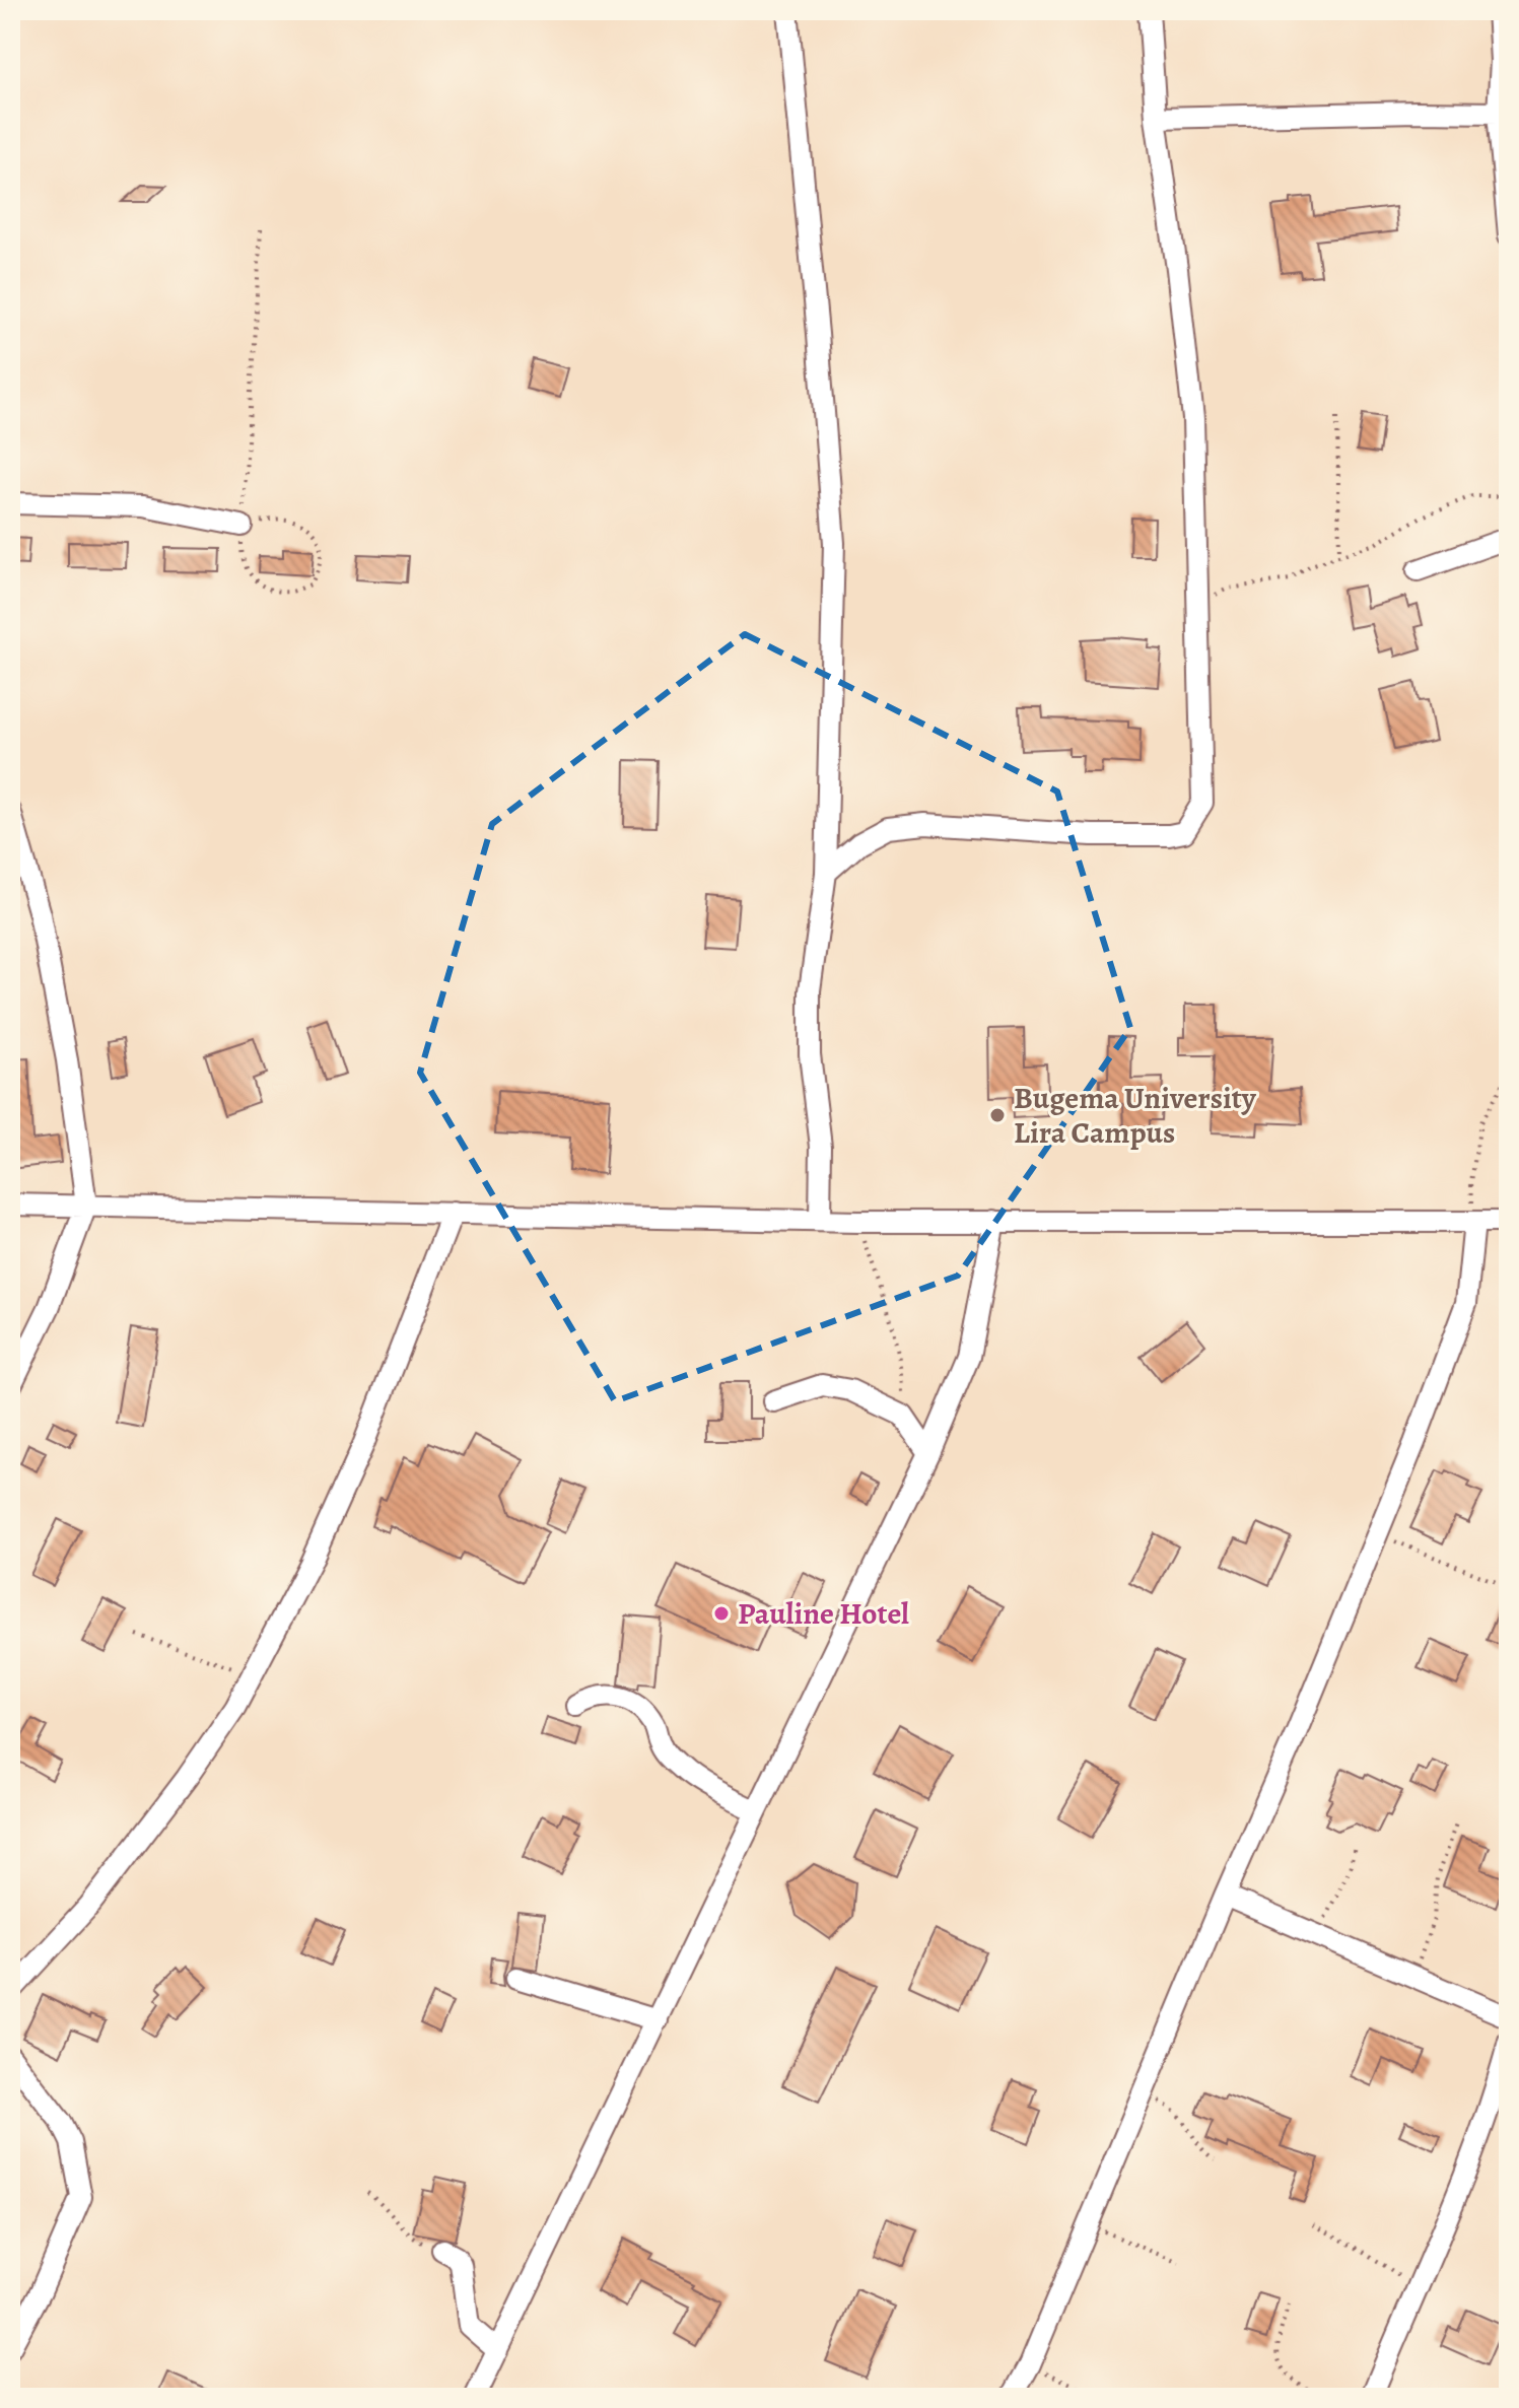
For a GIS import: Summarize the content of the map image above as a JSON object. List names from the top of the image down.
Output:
{
  "places": ["Bugema University Lira Campus", "Pauline Hotel"]
}
